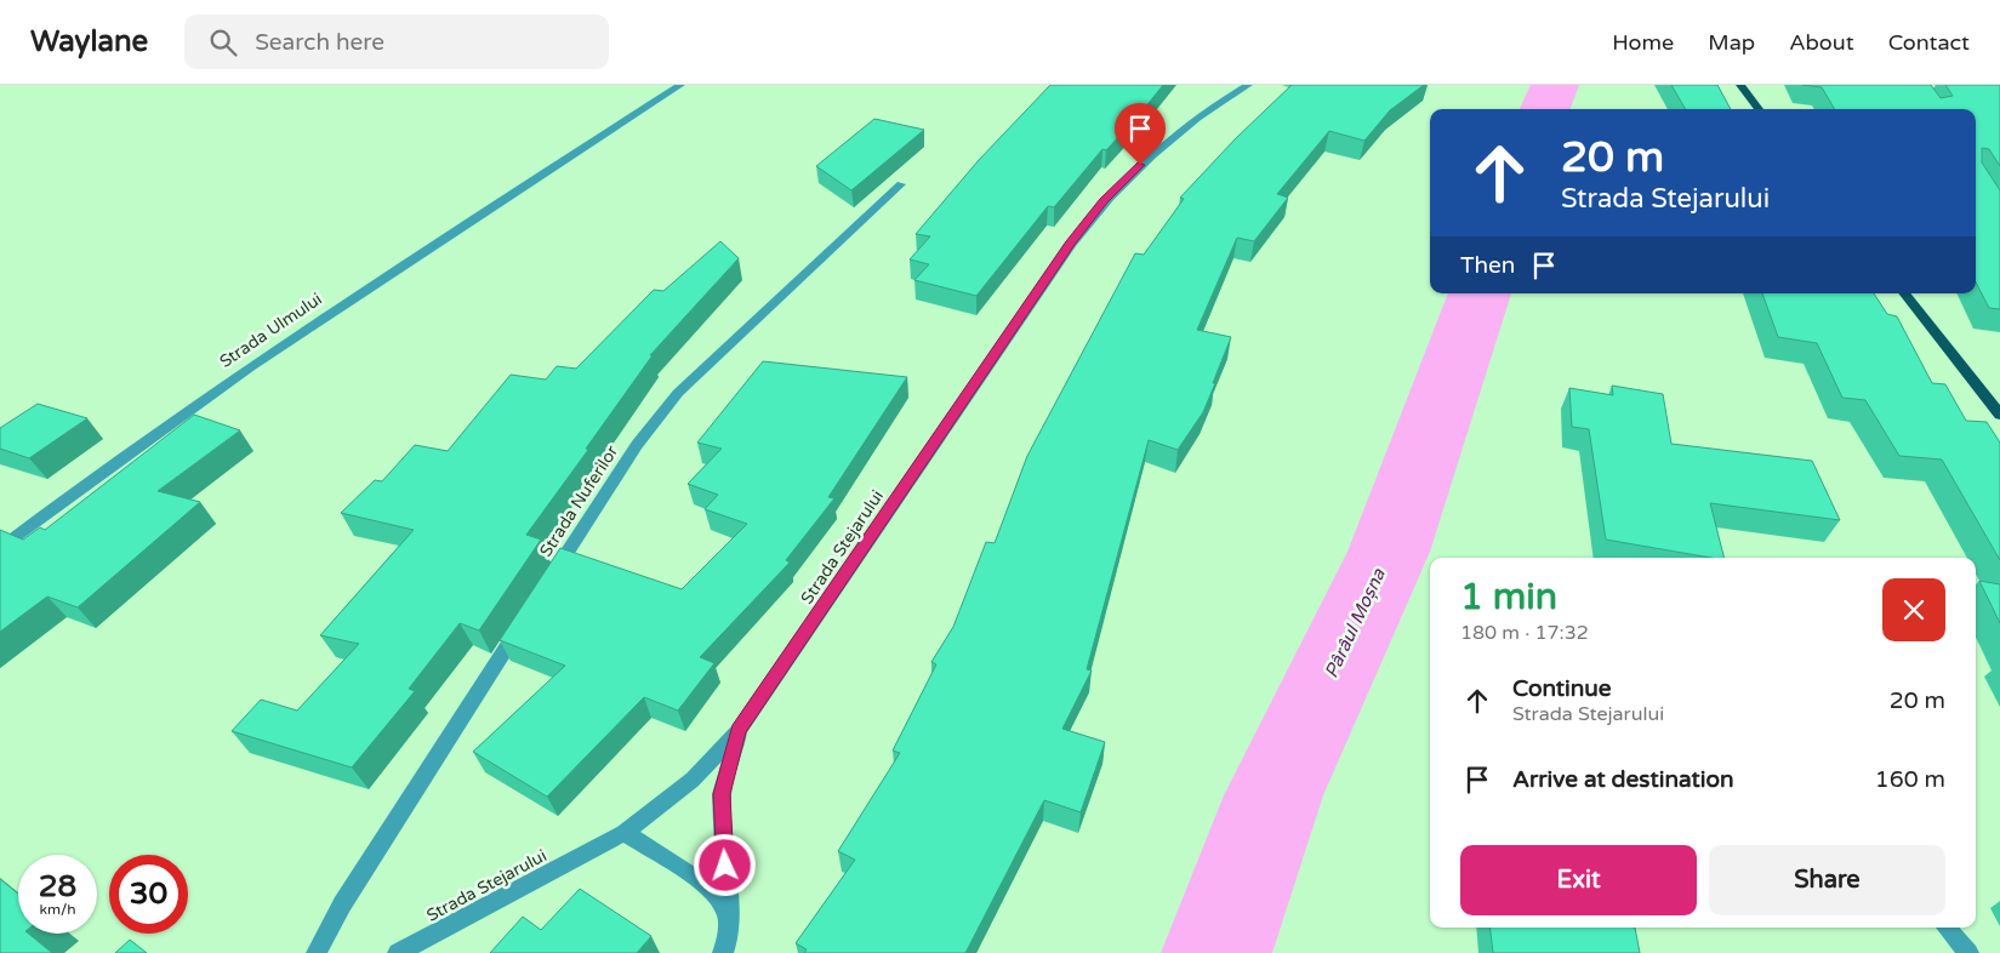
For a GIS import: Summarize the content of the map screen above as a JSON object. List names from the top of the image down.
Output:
{
  "streets": {
    "street": ["Strada Ulmului", "Strada Nuferilor", "Strada Stejarului"]
  },
  "water": ["Pârâul Moșna"],
  "page": {
    "header": "Waylane",
    "search": "Search here",
    "nav": [
      "Home",
      "Map",
      "About",
      "Contact"
    ],
    "turn": ["20 m", "Strada Stejarului"],
    "then": "Then",
    "heading": ["1 min", "180 m · 17:32"],
    "list": [
      {
        "name": "Continue",
        "note": "Strada Stejarului",
        "value": "20 m"
      },
      {
        "name": "Arrive at destination",
        "value": "160 m"
      }
    ],
    "buttons": ["Exit", "Share"],
    "speed": "28 km/h",
    "limit": "30"
  }
}
